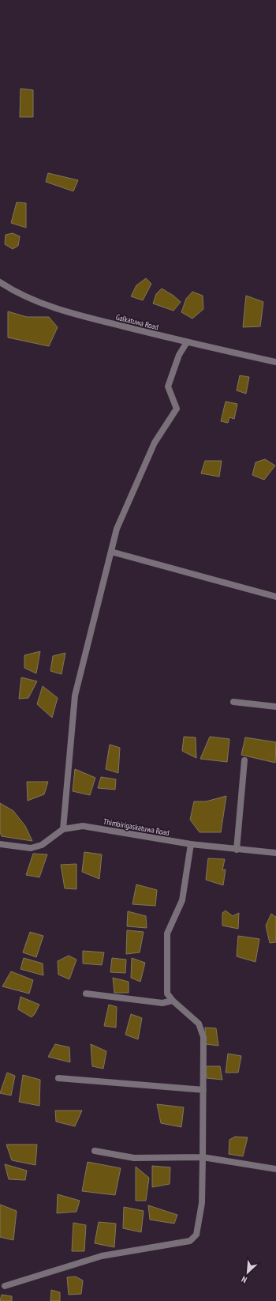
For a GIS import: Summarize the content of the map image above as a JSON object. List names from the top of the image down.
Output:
{
  "streets": {
    "street": ["Galkatuwa Road", "Thimbirigaskatuwa Road"]
  },
  "north": "bottom left"
}
